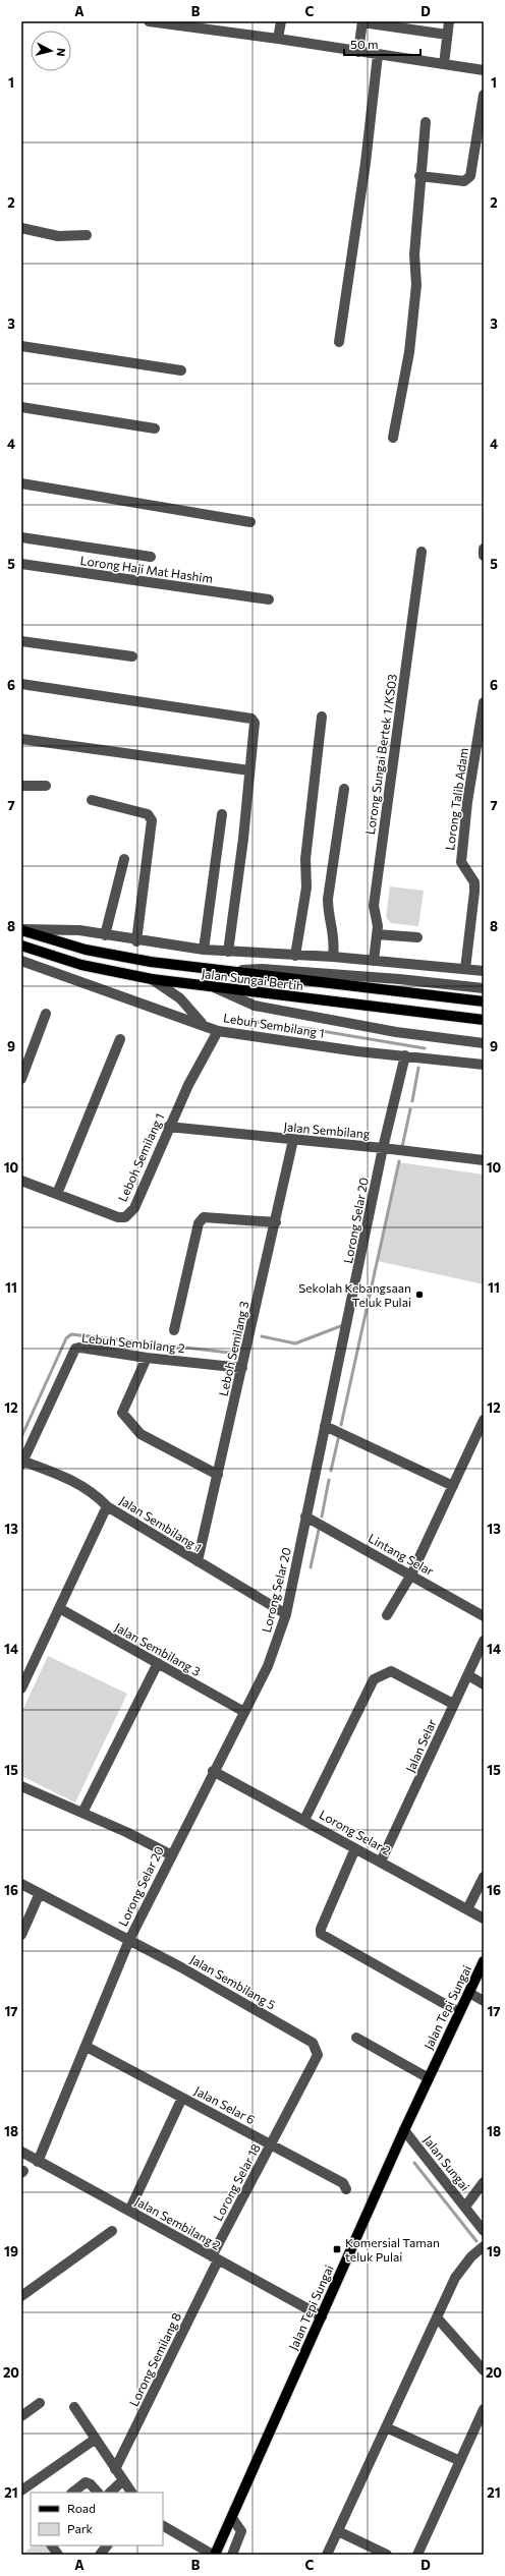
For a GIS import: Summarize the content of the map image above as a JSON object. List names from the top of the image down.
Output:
{
  "streets": {
    "main road": ["Jalan Sungai Bertih", "Jalan Tepi Sungai"],
    "street": [
      "Lorong Haji Mat Hashim",
      "Lorong Sungai Bertek 1/KS03",
      "Lorong Talib Adam",
      "Lebuh Sembilang 1",
      "Jalan Sembilang",
      "Leboh Semilang 1",
      "Lorong Selar 20",
      "Lebuh Sembilang 2",
      "Leboh Semilang 3",
      "Jalan Sembilang 1",
      "Lintang Selar",
      "Jalan Sembilang 3",
      "Jalan Selar",
      "Lorong Selar 2",
      "Jalan Sembilang 5",
      "Jalan Selar 6",
      "Jalan Sungai",
      "Lorong Selar 18",
      "Jalan Sembilang 2",
      "Lorong Semilang 8"
    ]
  },
  "crossings": [
    ["Lebuh Sembilang 1", "Leboh Semilang 1"],
    ["Lebuh Sembilang 1", "Lorong Selar 20"],
    ["Jalan Sembilang", "Leboh Semilang 1"],
    ["Jalan Sembilang", "Lorong Selar 20"],
    ["Jalan Sembilang", "Leboh Semilang 3"],
    ["Lorong Selar 20", "Jalan Sembilang 1"],
    ["Lorong Selar 20", "Lintang Selar"],
    ["Lorong Selar 20", "Jalan Sembilang 3"],
    ["Lorong Selar 20", "Lorong Selar 2"],
    ["Lorong Selar 20", "Jalan Sembilang 5"],
    ["Lorong Selar 20", "Jalan Selar 6"],
    ["Lorong Selar 20", "Jalan Sembilang 2"],
    ["Lebuh Sembilang 2", "Leboh Semilang 3"],
    ["Lebuh Sembilang 2", "Jalan Sembilang 1"],
    ["Leboh Semilang 3", "Jalan Sembilang 1"],
    ["Jalan Selar", "Lorong Selar 2"],
    ["Jalan Sembilang 5", "Lorong Selar 18"],
    ["Jalan Tepi Sungai", "Jalan Sungai"],
    ["Jalan Tepi Sungai", "Jalan Sembilang 2"],
    ["Jalan Selar 6", "Lorong Selar 18"],
    ["Lorong Selar 18", "Jalan Sembilang 2"],
    ["Lorong Selar 18", "Lorong Semilang 8"],
    ["Jalan Sembilang 2", "Lorong Semilang 8"]
  ],
  "places": {
    "other": ["Sekolah Kebangsaan Teluk Pulai"],
    "transit": ["Komersial Taman teluk Pulai"]
  },
  "legend": ["Road", "Park"],
  "scale_bar": "50 m",
  "north": "right",
  "grid": {
    "columns": [
      "A",
      "B",
      "C",
      "D"
    ],
    "rows": [
      "1",
      "2",
      "3",
      "4",
      "5",
      "6",
      "7",
      "8",
      "9",
      "10",
      "11",
      "12",
      "13",
      "14",
      "15",
      "16",
      "17",
      "18",
      "19",
      "20",
      "21"
    ]
  }
}
